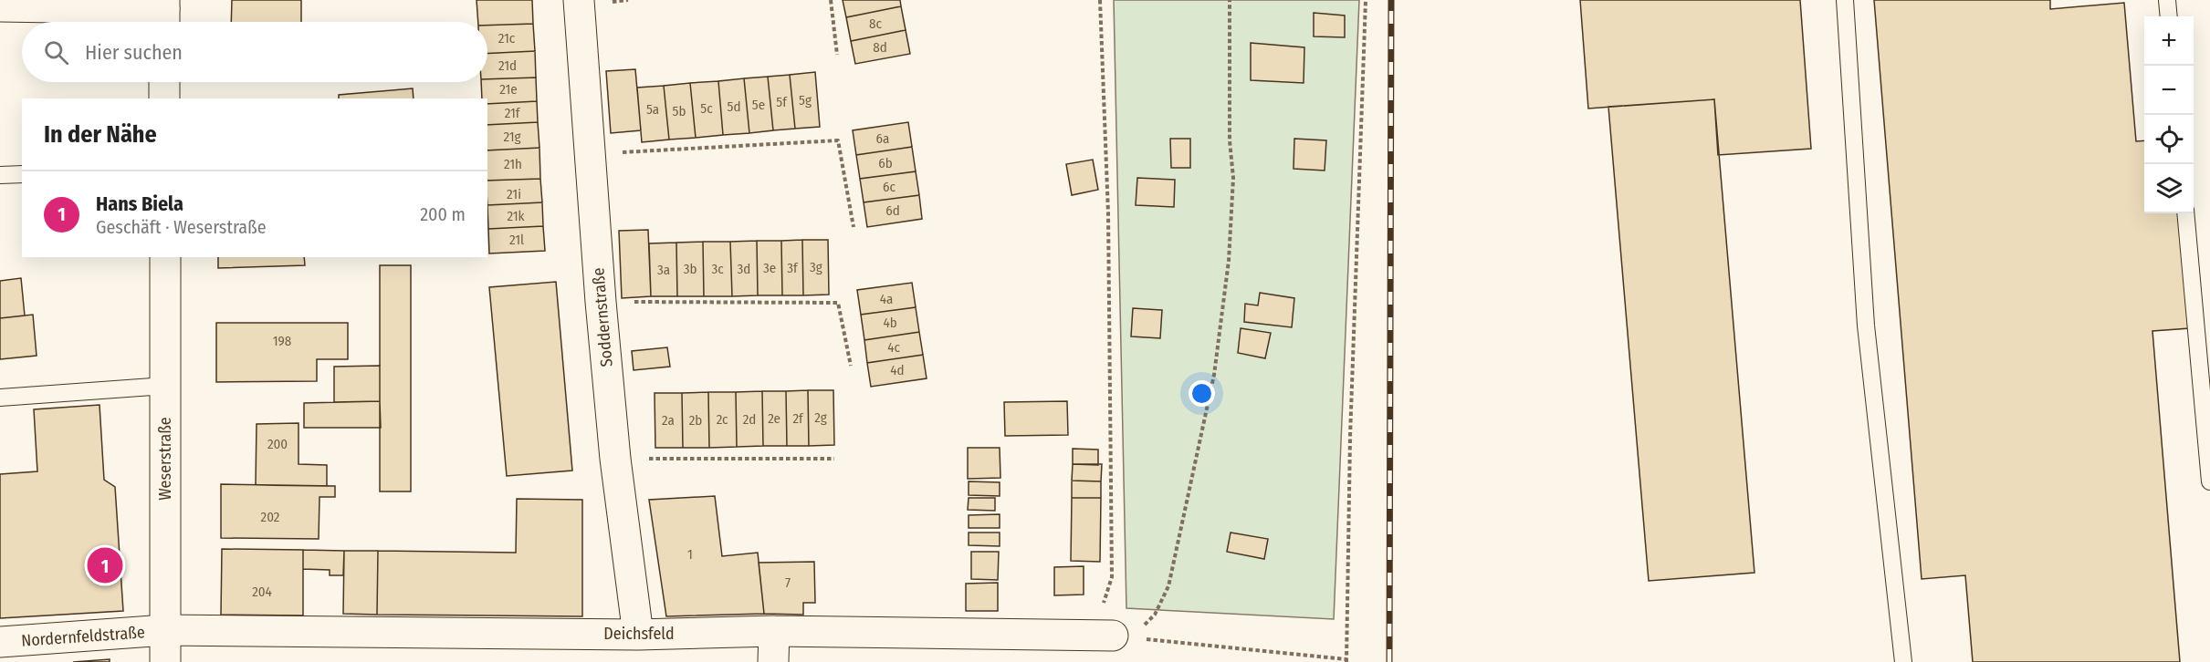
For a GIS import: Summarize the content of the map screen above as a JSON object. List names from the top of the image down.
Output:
{
  "streets": {
    "street": [
      "Soddernstraße",
      "Weserstraße",
      "Deichsfeld",
      "Nordernfeldstraße"
    ]
  },
  "crossings": [
    ["Soddernstraße", "Deichsfeld"],
    ["Weserstraße", "Deichsfeld"],
    ["Weserstraße", "Nordernfeldstraße"],
    ["Deichsfeld", "Nordernfeldstraße"]
  ],
  "house_numbers": [
    "8c",
    "21c",
    "8d",
    "21d",
    "21e",
    "5g",
    "5f",
    "5e",
    "5d",
    "5c",
    "5a",
    "5b",
    "21f",
    "21g",
    "6a",
    "6b",
    "21h",
    "6c",
    "21i",
    "6d",
    "21k",
    "21l",
    "3g",
    "3e",
    "3f",
    "3b",
    "3c",
    "3d",
    "3a",
    "4a",
    "4b",
    "198",
    "4c",
    "4d",
    "2g",
    "2e",
    "2f",
    "2c",
    "2d",
    "2a",
    "2b",
    "200",
    "202",
    "1",
    "7",
    "204"
  ],
  "page": {
    "map_buttons": ["+", "−"],
    "search": "Hier suchen",
    "heading": "In der Nähe",
    "list": [
      {
        "mark": "1",
        "name": "Hans Biela",
        "note": "Geschäft · Weserstraße",
        "value": "200 m"
      }
    ],
    "pins": "1"
  }
}
